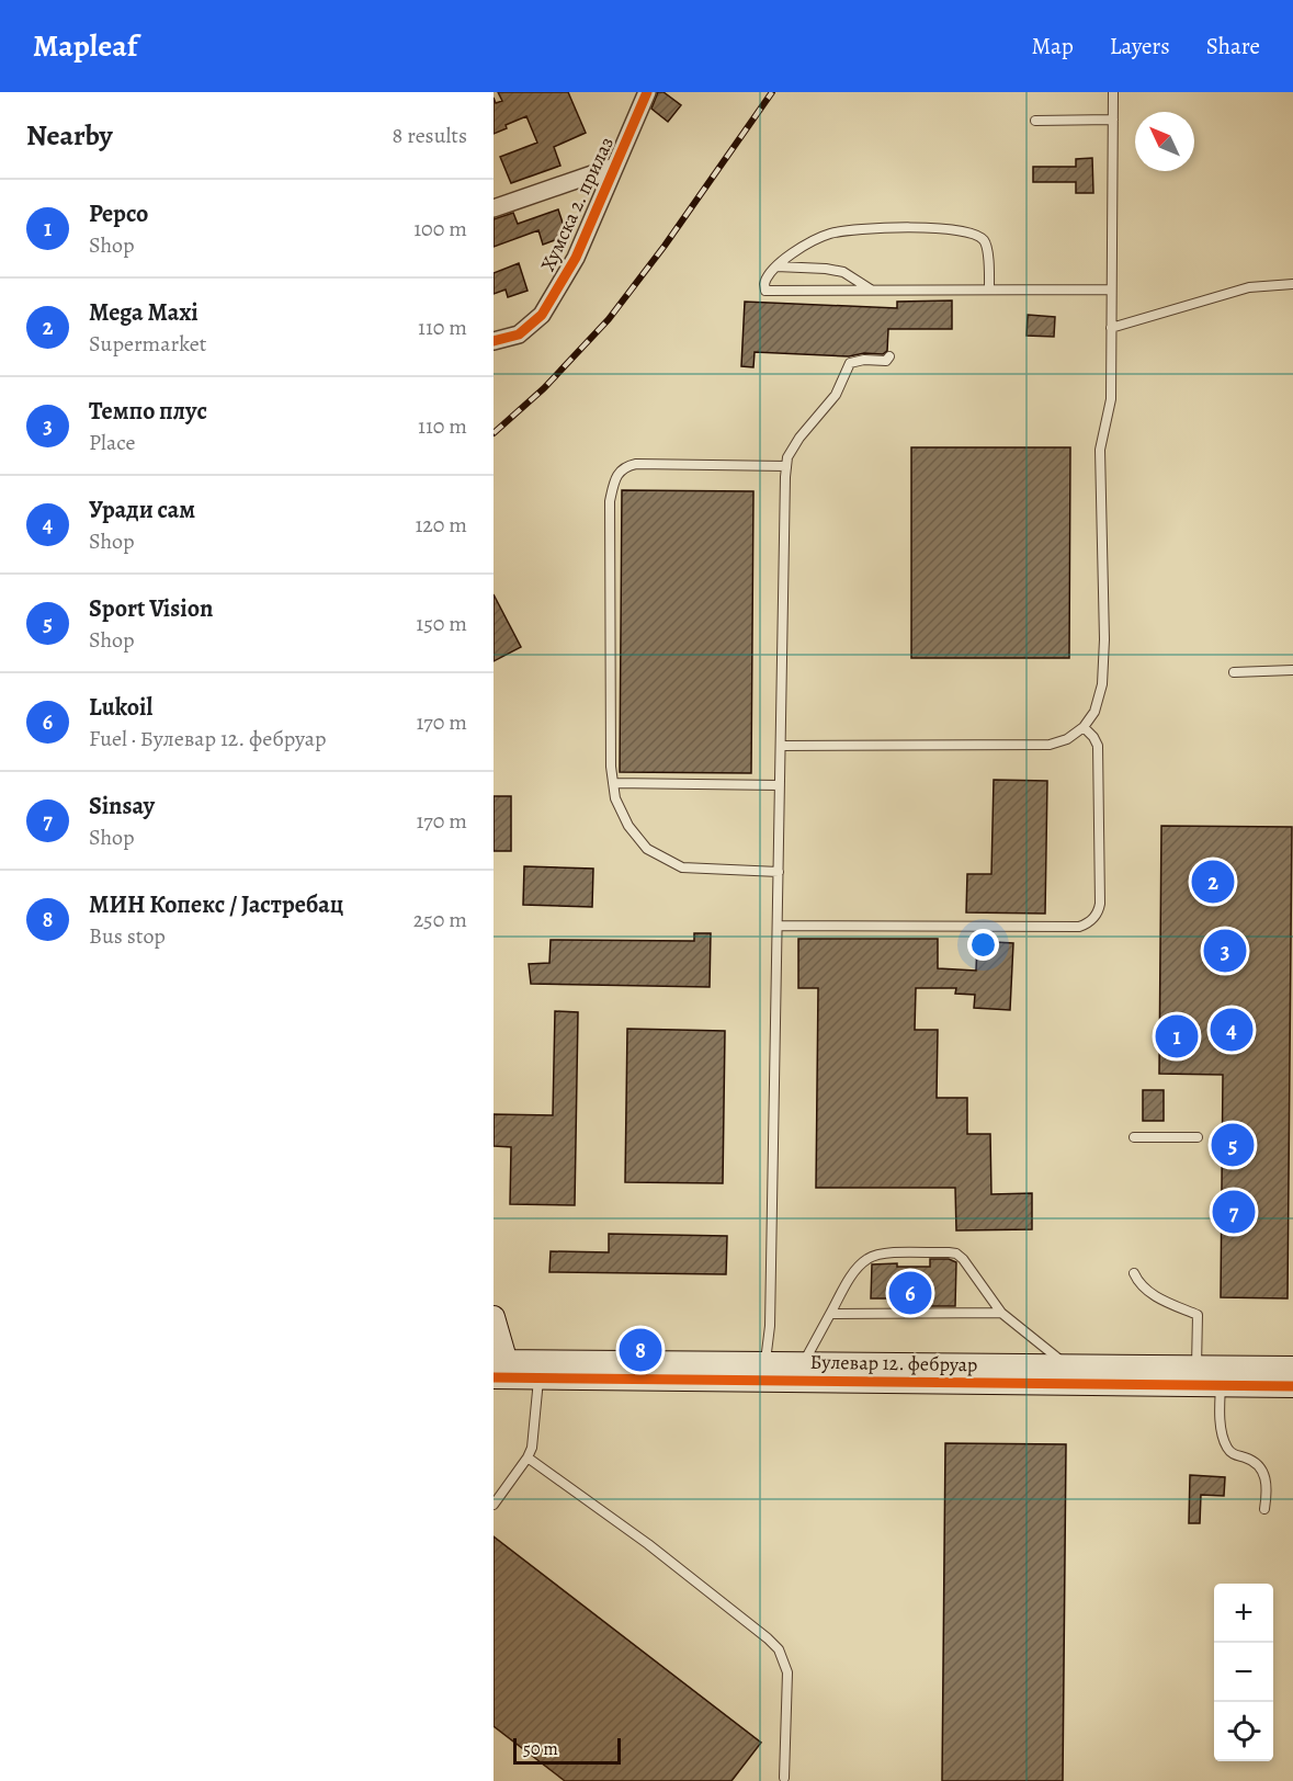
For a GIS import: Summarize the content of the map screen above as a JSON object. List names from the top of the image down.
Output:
{
  "streets": {
    "main road": ["Булевар 12. фебруар"],
    "street": ["Хумска 2. прилаз"]
  },
  "scale_bar": "50 m",
  "north": "top left",
  "page": {
    "header": "Mapleaf",
    "nav": ["Map", "Layers", "Share"],
    "heading": ["Nearby", "8 results"],
    "list": [
      {
        "mark": "1",
        "name": "Pepco",
        "note": "Shop",
        "value": "100 m"
      },
      {
        "mark": "2",
        "name": "Mega Maxi",
        "note": "Supermarket",
        "value": "110 m"
      },
      {
        "mark": "3",
        "name": "Темпо плус",
        "note": "Place",
        "value": "110 m"
      },
      {
        "mark": "4",
        "name": "Уради сам",
        "note": "Shop",
        "value": "120 m"
      },
      {
        "mark": "5",
        "name": "Sport Vision",
        "note": "Shop",
        "value": "150 m"
      },
      {
        "mark": "6",
        "name": "Lukoil",
        "note": "Fuel · Булевар 12. фебруар",
        "value": "170 m"
      },
      {
        "mark": "7",
        "name": "Sinsay",
        "note": "Shop",
        "value": "170 m"
      },
      {
        "mark": "8",
        "name": "МИН Копекс / Јастребац",
        "note": "Bus stop",
        "value": "250 m"
      }
    ],
    "pins": [
      "2",
      "3",
      "4",
      "1",
      "5",
      "7",
      "6",
      "8"
    ],
    "map_buttons": ["+", "−"],
    "scale": "50 m"
  }
}
